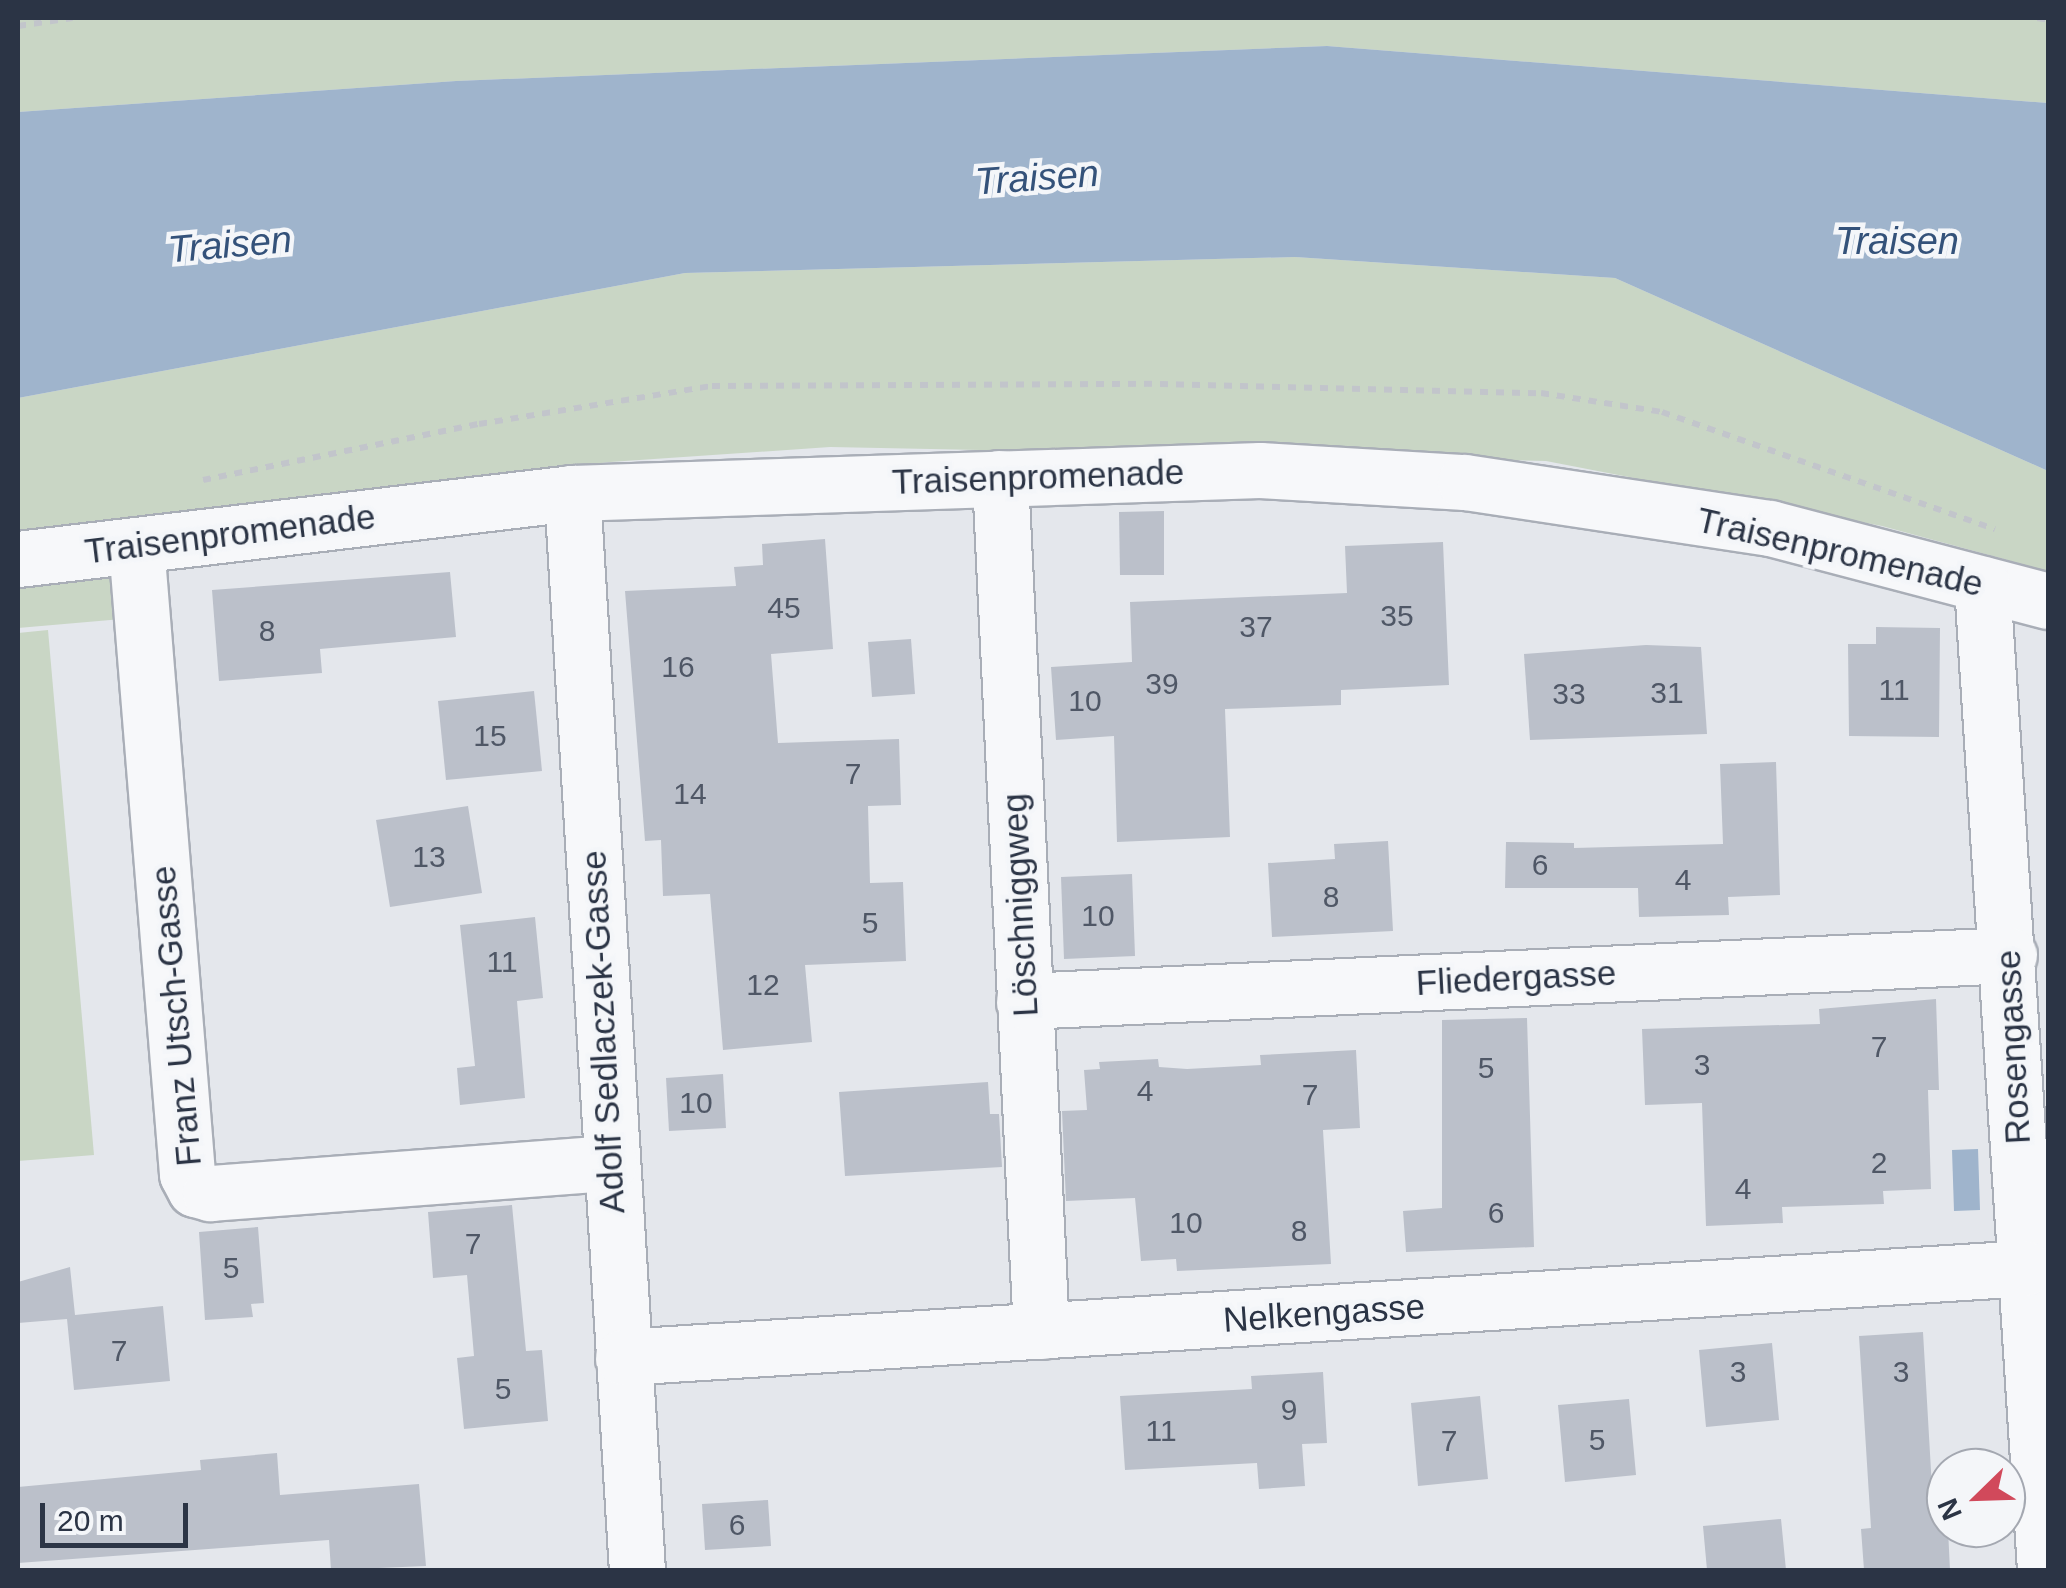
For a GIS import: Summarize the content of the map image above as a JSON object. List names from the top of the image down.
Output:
{
  "streets": {
    "street": [
      "Traisenpromenade",
      "Löschniggweg",
      "Fliedergasse",
      "Franz Utsch-Gasse",
      "Adolf Sedlaczek-Gasse",
      "Rosengasse",
      "Nelkengasse"
    ]
  },
  "crossings": [
    ["Traisenpromenade", "Löschniggweg"],
    ["Traisenpromenade", "Franz Utsch-Gasse"],
    ["Traisenpromenade", "Adolf Sedlaczek-Gasse"],
    ["Traisenpromenade", "Rosengasse"],
    ["Löschniggweg", "Fliedergasse"],
    ["Löschniggweg", "Nelkengasse"],
    ["Fliedergasse", "Rosengasse"],
    ["Franz Utsch-Gasse", "Adolf Sedlaczek-Gasse"],
    ["Adolf Sedlaczek-Gasse", "Nelkengasse"],
    ["Rosengasse", "Nelkengasse"]
  ],
  "water": ["Traisen"],
  "house_numbers": [
    "45",
    "35",
    "37",
    "8",
    "16",
    "39",
    "11",
    "31",
    "33",
    "10",
    "15",
    "7",
    "14",
    "13",
    "6",
    "4",
    "8",
    "10",
    "5",
    "11",
    "12",
    "7",
    "3",
    "5",
    "4",
    "7",
    "10",
    "2",
    "4",
    "6",
    "10",
    "8",
    "7",
    "5",
    "7",
    "3",
    "3",
    "5",
    "9",
    "11",
    "5",
    "7",
    "6"
  ],
  "scale_bar": "20 m",
  "north": "bottom left"
}
